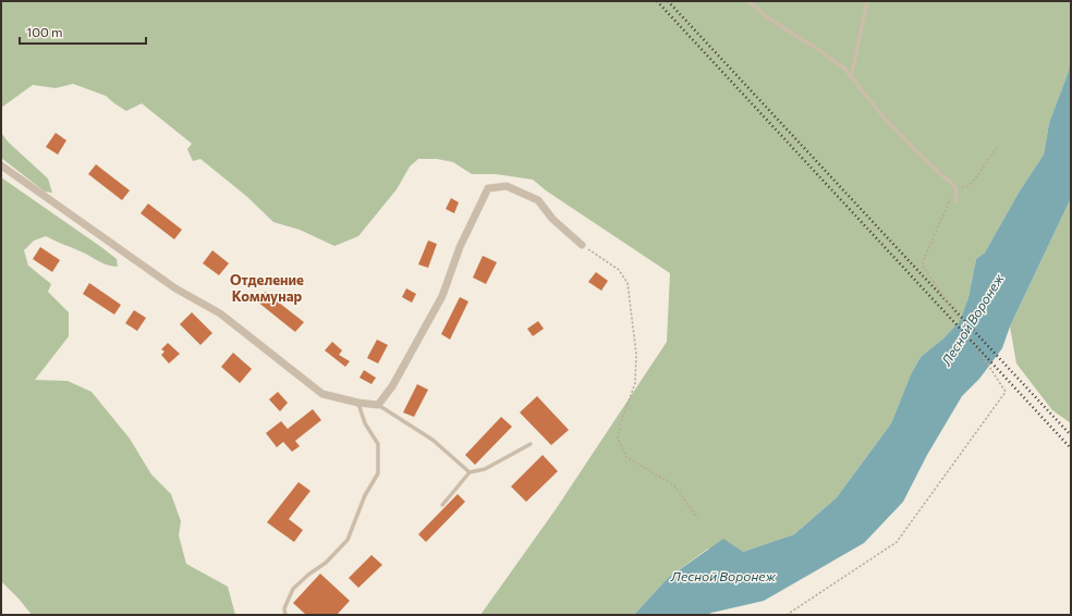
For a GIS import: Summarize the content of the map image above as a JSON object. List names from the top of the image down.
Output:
{
  "districts": ["Отделение Коммунар"],
  "water": ["Лесной Воронеж"],
  "scale_bar": "100 m"
}
